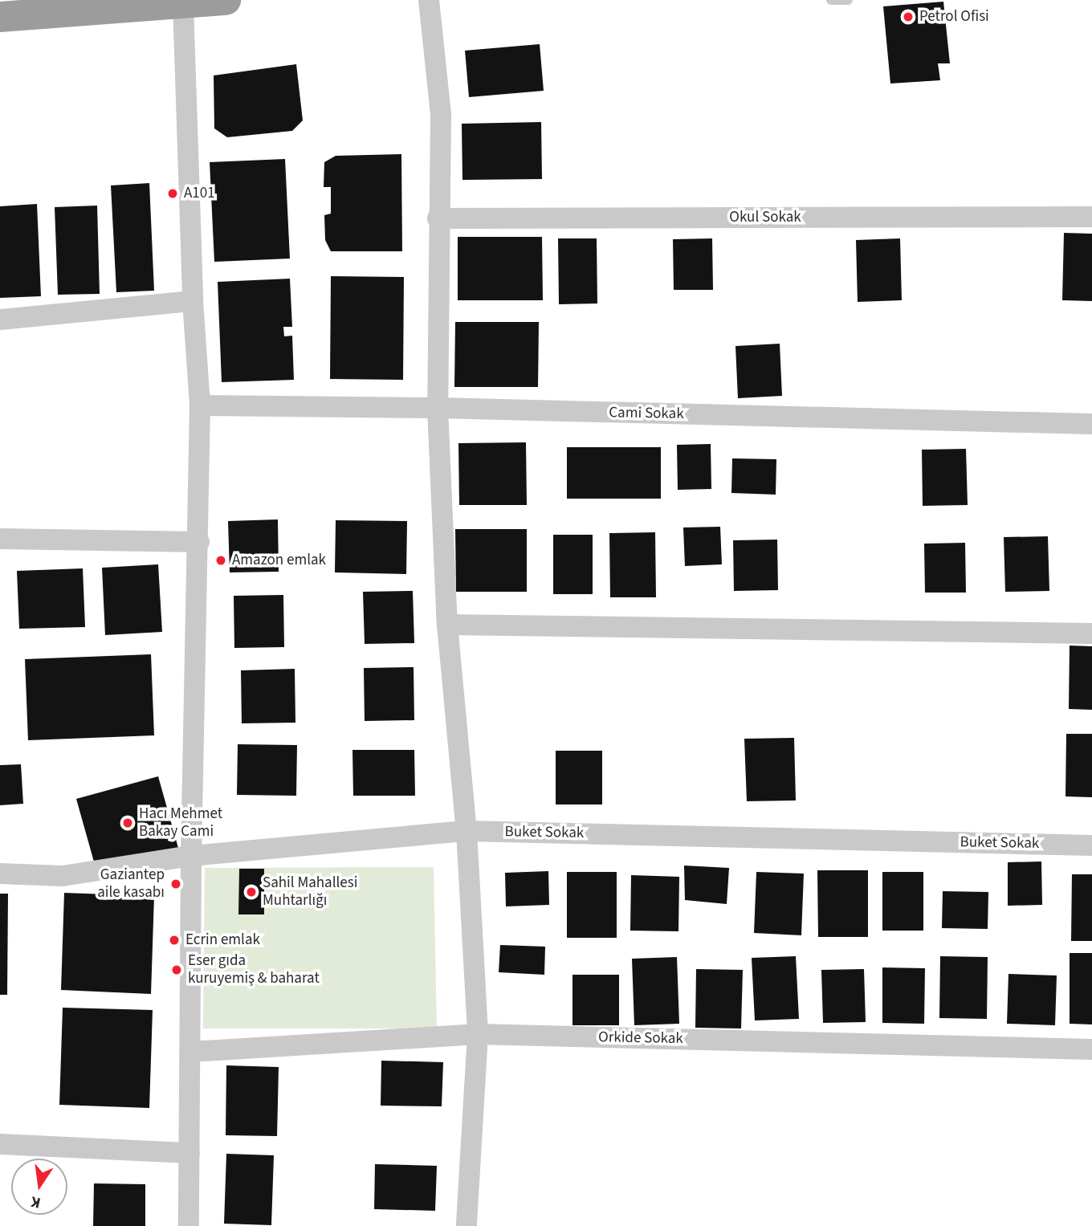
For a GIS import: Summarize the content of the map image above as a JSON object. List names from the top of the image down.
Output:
{
  "streets": {
    "street": [
      "Okul Sokak",
      "Cami Sokak",
      "Buket Sokak",
      "Orkide Sokak"
    ]
  },
  "places": [
    "Petrol Ofisi",
    "A101",
    "Amazon emlak",
    "Hacı Mehmet Bakay Cami",
    "Gaziantep aile kasabı",
    "Sahil Mahallesi Muhtarlığı",
    "Ecrin emlak",
    "Eser gıda kuruyemiş & baharat"
  ],
  "north": "bottom"
}
